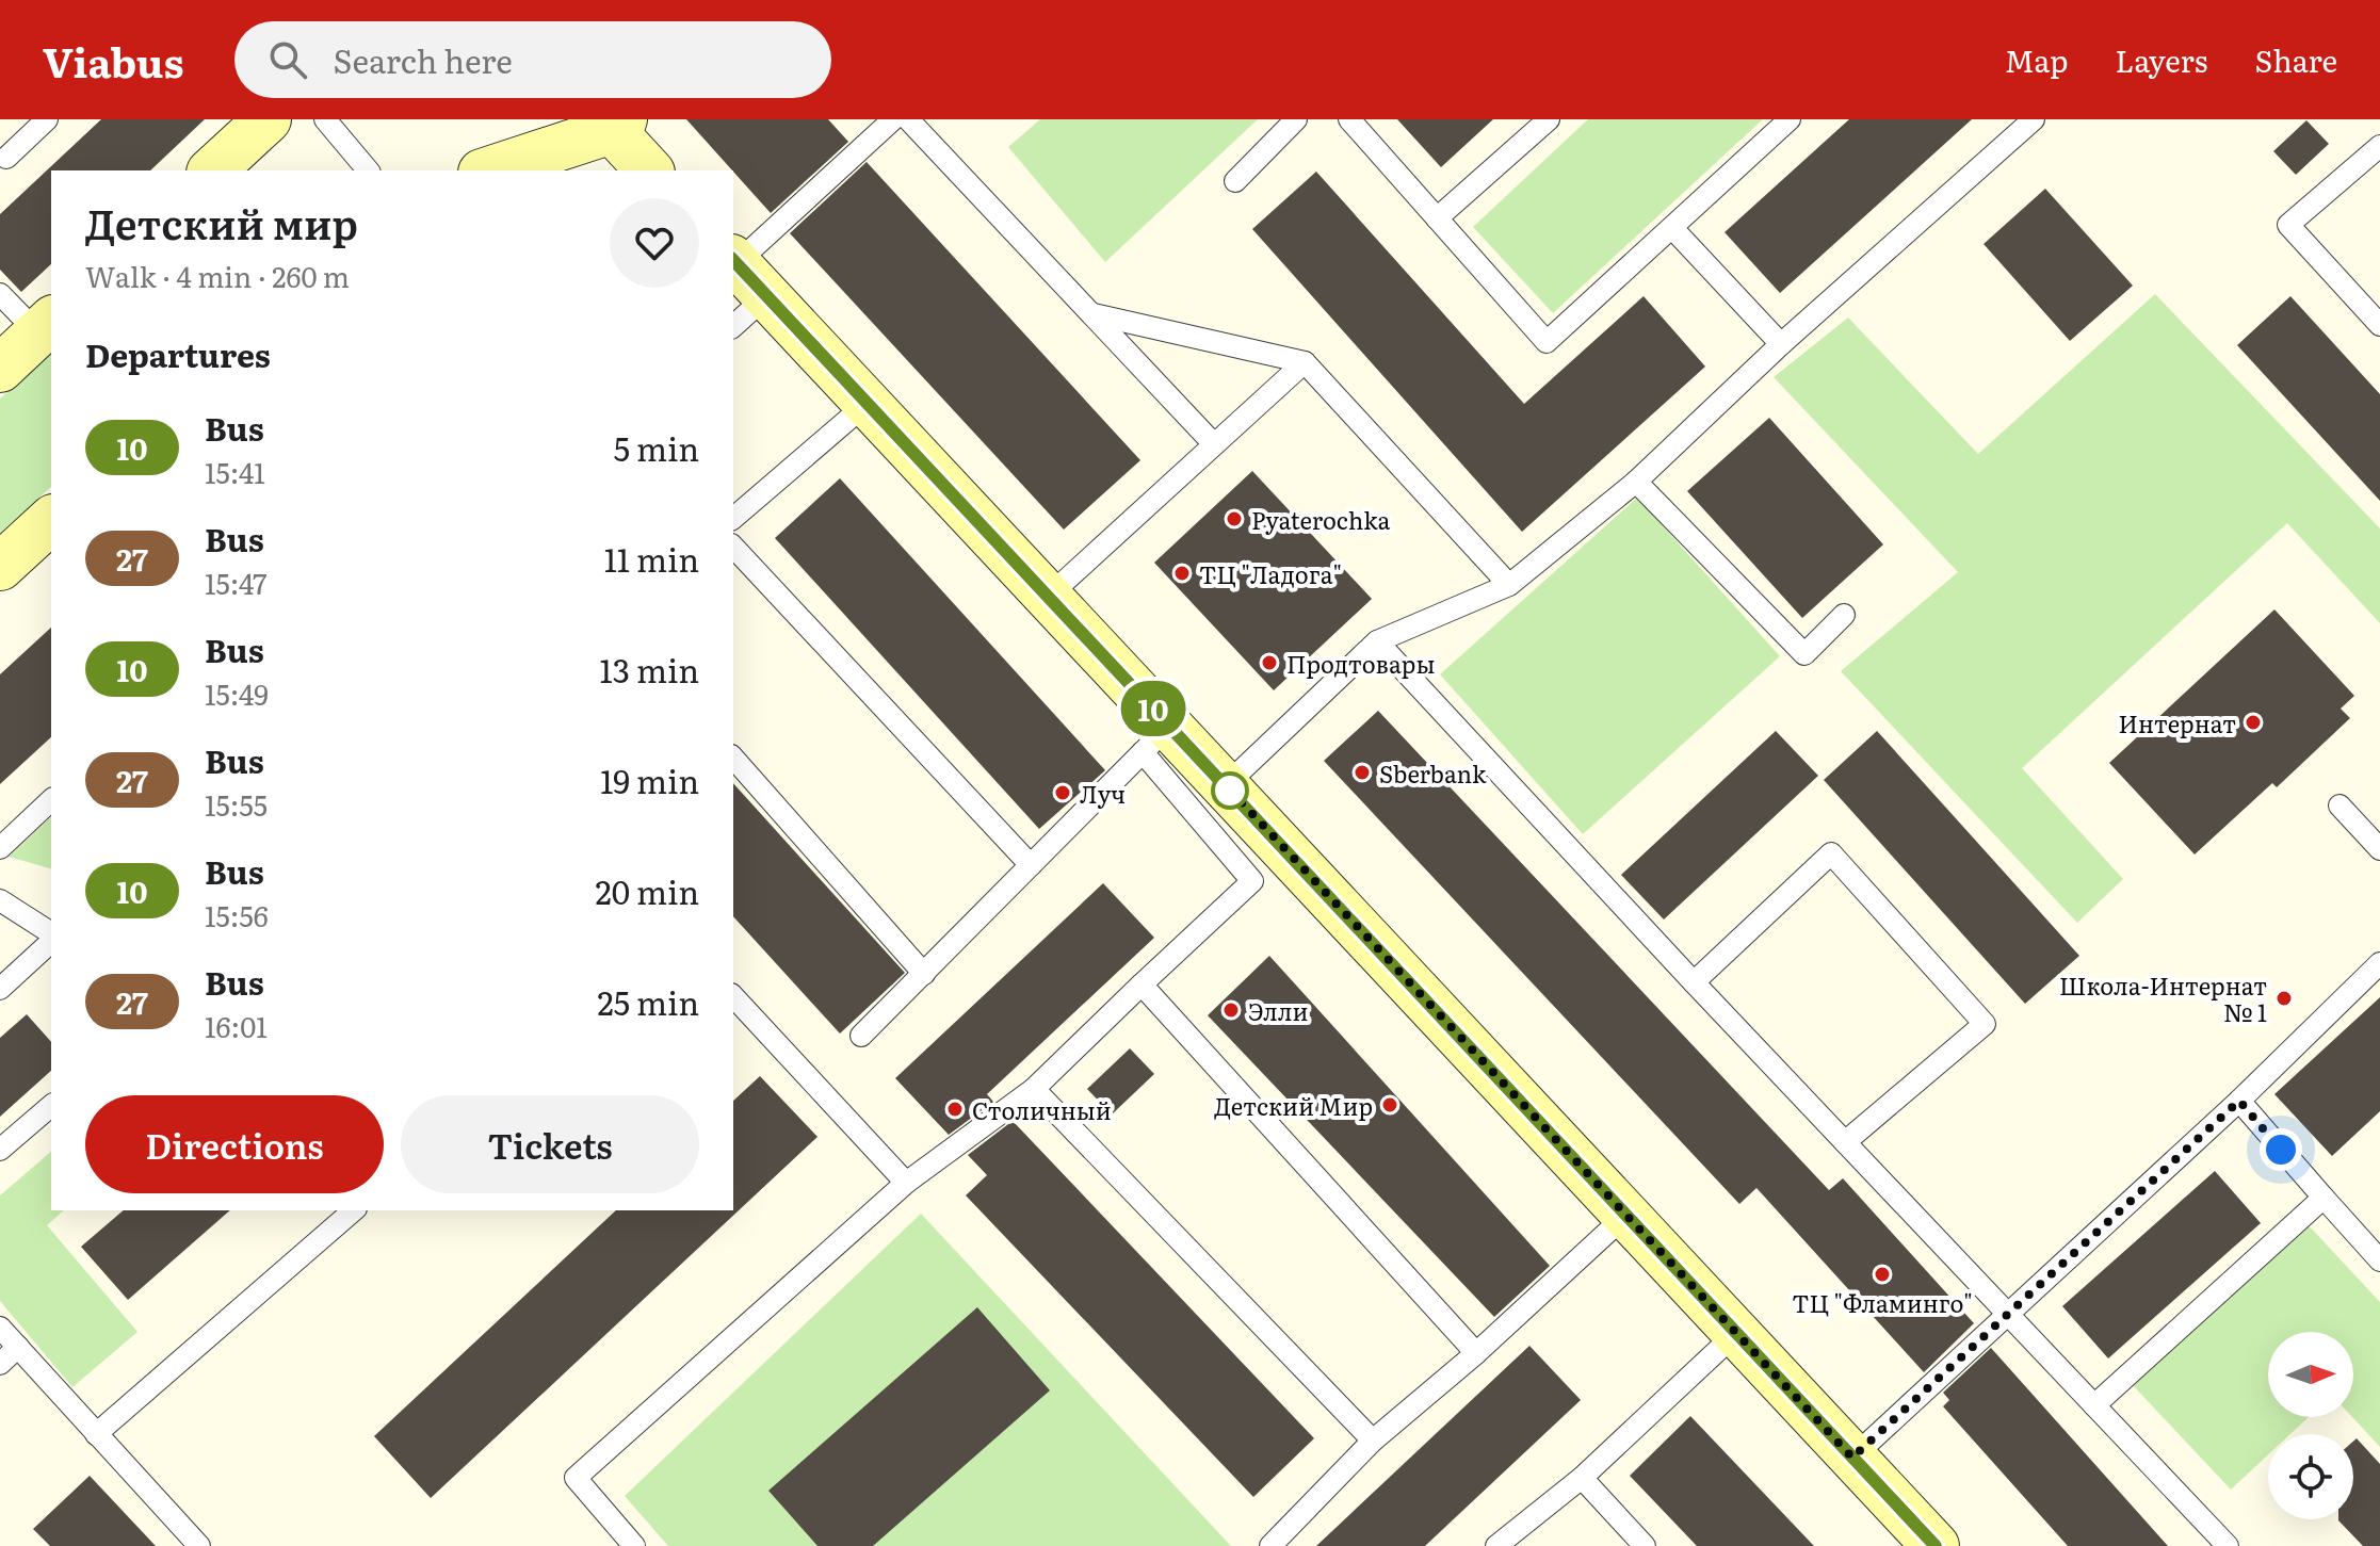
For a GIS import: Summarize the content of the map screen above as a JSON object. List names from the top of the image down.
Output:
{
  "places": [
    "Pyaterochka",
    "ТЦ \"Ладога\"",
    "Продтовары",
    "Интернат",
    "Sberbank",
    "Луч",
    "Школа-Интернат № 1",
    "Элли",
    "Детский Мир",
    "Столичный",
    "ТЦ \"Фламинго\""
  ],
  "lines": ["bus line 10"],
  "north": "right",
  "page": {
    "header": "Viabus",
    "search": "Search here",
    "nav": ["Map", "Layers", "Share"],
    "on_map": "10",
    "heading": [
      ["Детский мир", "Walk · 4 min · 260 m"],
      "Departures"
    ],
    "list": [
      {
        "mark": "10",
        "name": "Bus",
        "note": "15:41",
        "value": "5 min"
      },
      {
        "mark": "27",
        "name": "Bus",
        "note": "15:47",
        "value": "11 min"
      },
      {
        "mark": "10",
        "name": "Bus",
        "note": "15:49",
        "value": "13 min"
      },
      {
        "mark": "27",
        "name": "Bus",
        "note": "15:55",
        "value": "19 min"
      },
      {
        "mark": "10",
        "name": "Bus",
        "note": "15:56",
        "value": "20 min"
      },
      {
        "mark": "27",
        "name": "Bus",
        "note": "16:01",
        "value": "25 min"
      }
    ],
    "buttons": ["Directions", "Tickets"]
  }
}
